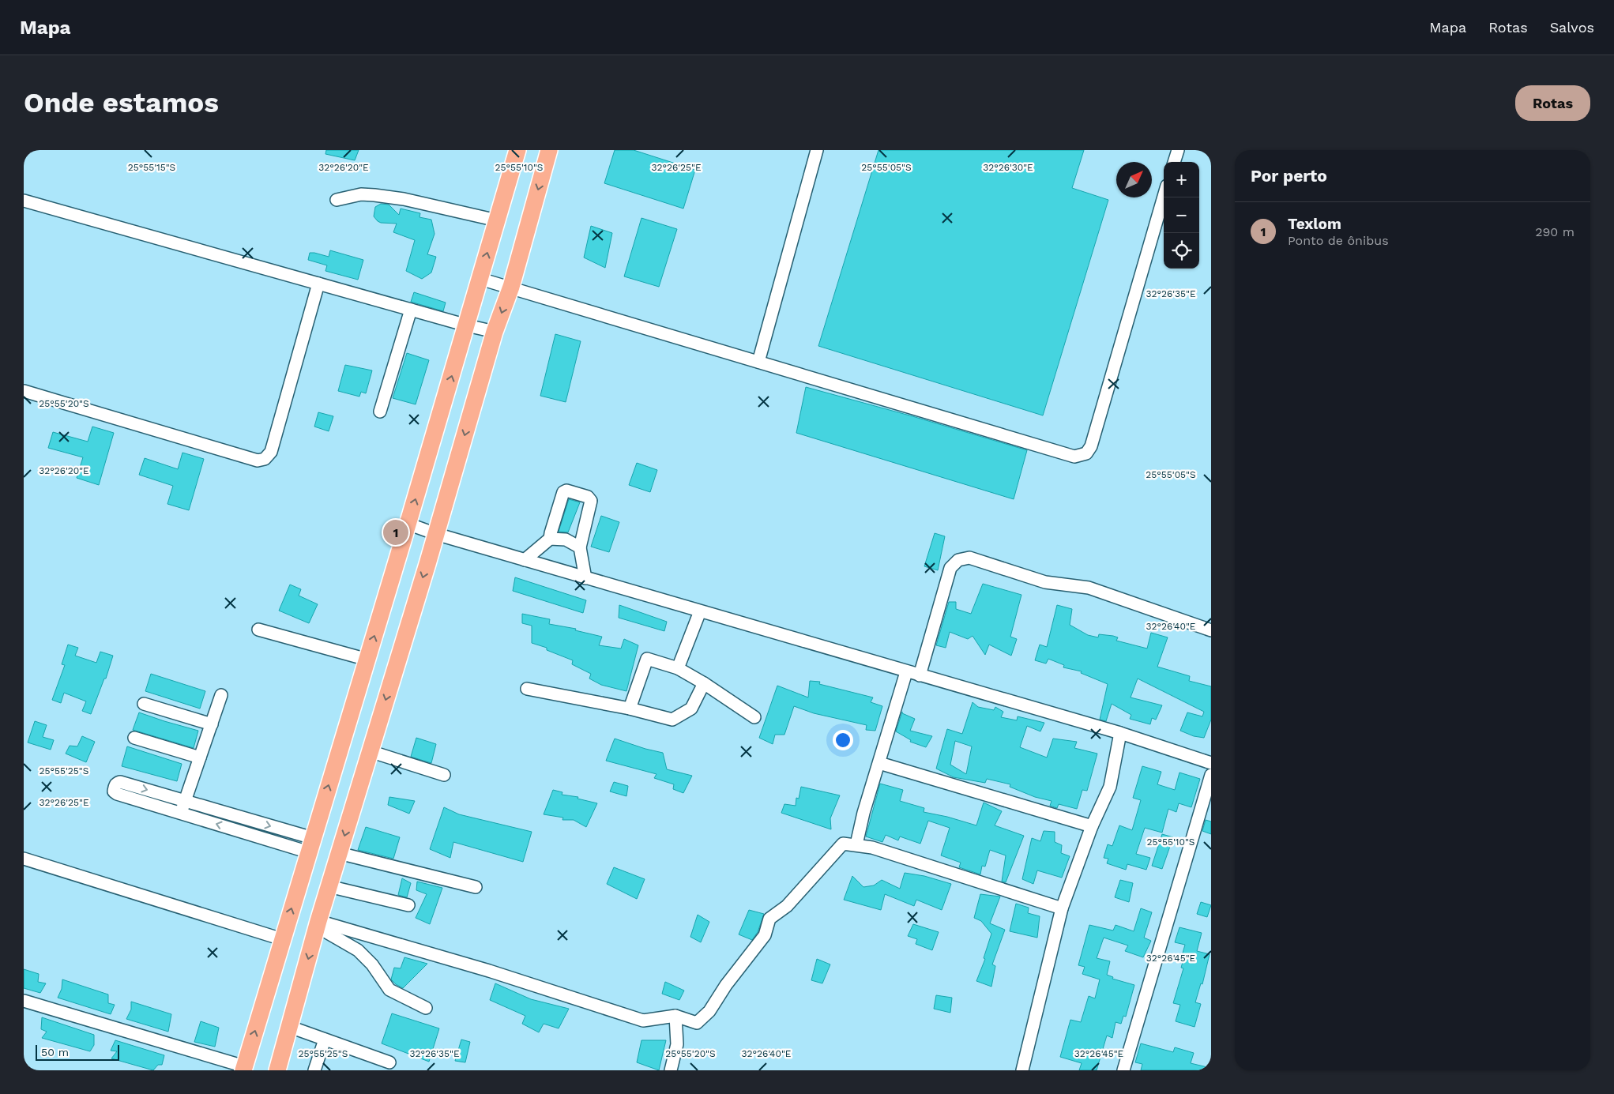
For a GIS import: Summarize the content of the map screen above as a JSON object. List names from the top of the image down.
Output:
{
  "scale_bar": "50 m",
  "north": "top right",
  "page": {
    "header": "Mapa",
    "nav": ["Mapa", "Rotas", "Salvos"],
    "buttons": "Rotas",
    "title": "Onde estamos",
    "heading": "Por perto",
    "map_buttons": ["+", "−"],
    "list": [
      {
        "mark": "1",
        "name": "Texlom",
        "note": "Ponto de ônibus",
        "value": "290 m"
      }
    ],
    "pins": "1",
    "scale": "50 m"
  },
  "coordinates": [
    "25°55'15\"S",
    "32°26'20\"E",
    "25°55'10\"S",
    "32°26'25\"E",
    "25°55'05\"S",
    "32°26'30\"E",
    "32°26'35\"E",
    "25°55'20\"S",
    "32°26'40\"E",
    "25°55'25\"S",
    "32°26'45\"E"
  ]
}
